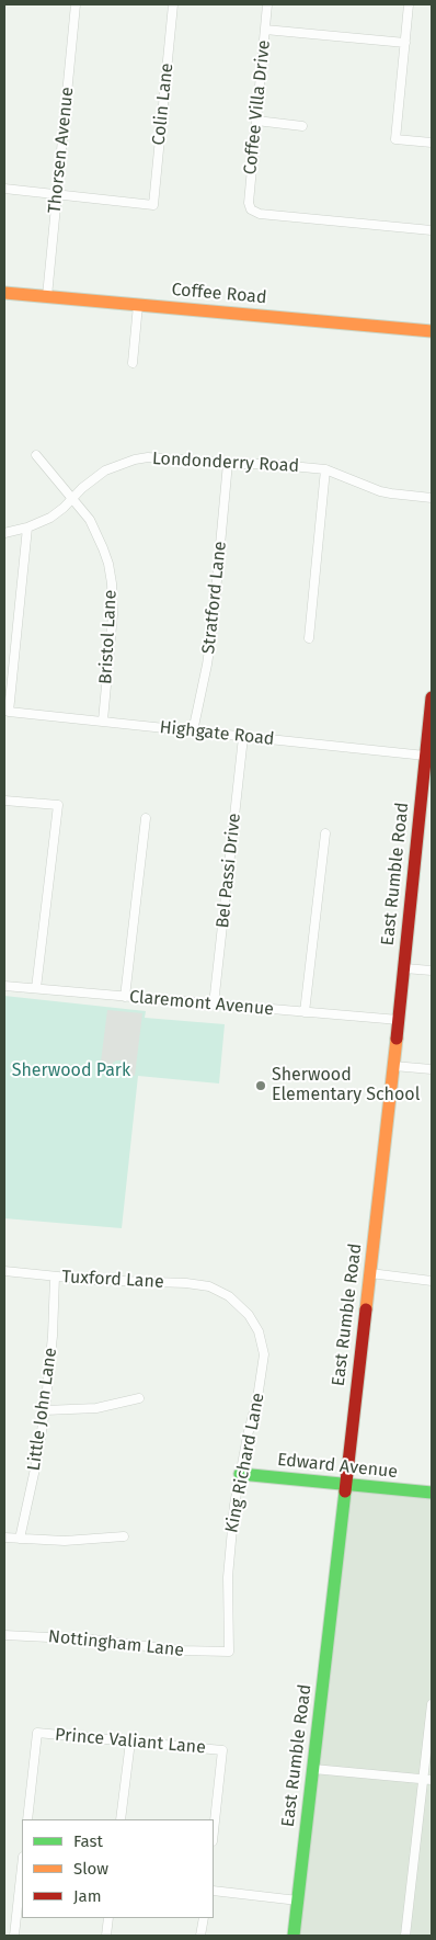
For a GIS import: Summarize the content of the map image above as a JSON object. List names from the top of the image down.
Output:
{
  "streets": {
    "street": [
      "Colin Lane",
      "Coffee Villa Drive",
      "Thorsen Avenue",
      "Coffee Road",
      "Londonderry Road",
      "Stratford Lane",
      "Bristol Lane",
      "Highgate Road",
      "Bel Passi Drive",
      "East Rumble Road",
      "Claremont Avenue",
      "Tuxford Lane",
      "Little John Lane",
      "King Richard Lane",
      "Edward Avenue",
      "Nottingham Lane",
      "Prince Valiant Lane"
    ]
  },
  "crossings": [
    ["Colin Lane", "Thorsen Avenue"],
    ["Thorsen Avenue", "Coffee Road"],
    ["Londonderry Road", "Stratford Lane"],
    ["Londonderry Road", "Bristol Lane"],
    ["Londonderry Road", "Highgate Road"],
    ["Stratford Lane", "Highgate Road"],
    ["Bristol Lane", "Highgate Road"],
    ["Highgate Road", "Bel Passi Drive"],
    ["Highgate Road", "East Rumble Road"],
    ["Bel Passi Drive", "Claremont Avenue"],
    ["East Rumble Road", "Claremont Avenue"],
    ["East Rumble Road", "Edward Avenue"],
    ["Tuxford Lane", "Little John Lane"],
    ["Tuxford Lane", "King Richard Lane"],
    ["King Richard Lane", "Edward Avenue"],
    ["King Richard Lane", "Nottingham Lane"]
  ],
  "parks": ["Sherwood Park"],
  "places": ["Sherwood Elementary School"],
  "legend": ["Fast", "Slow", "Jam"]
}
